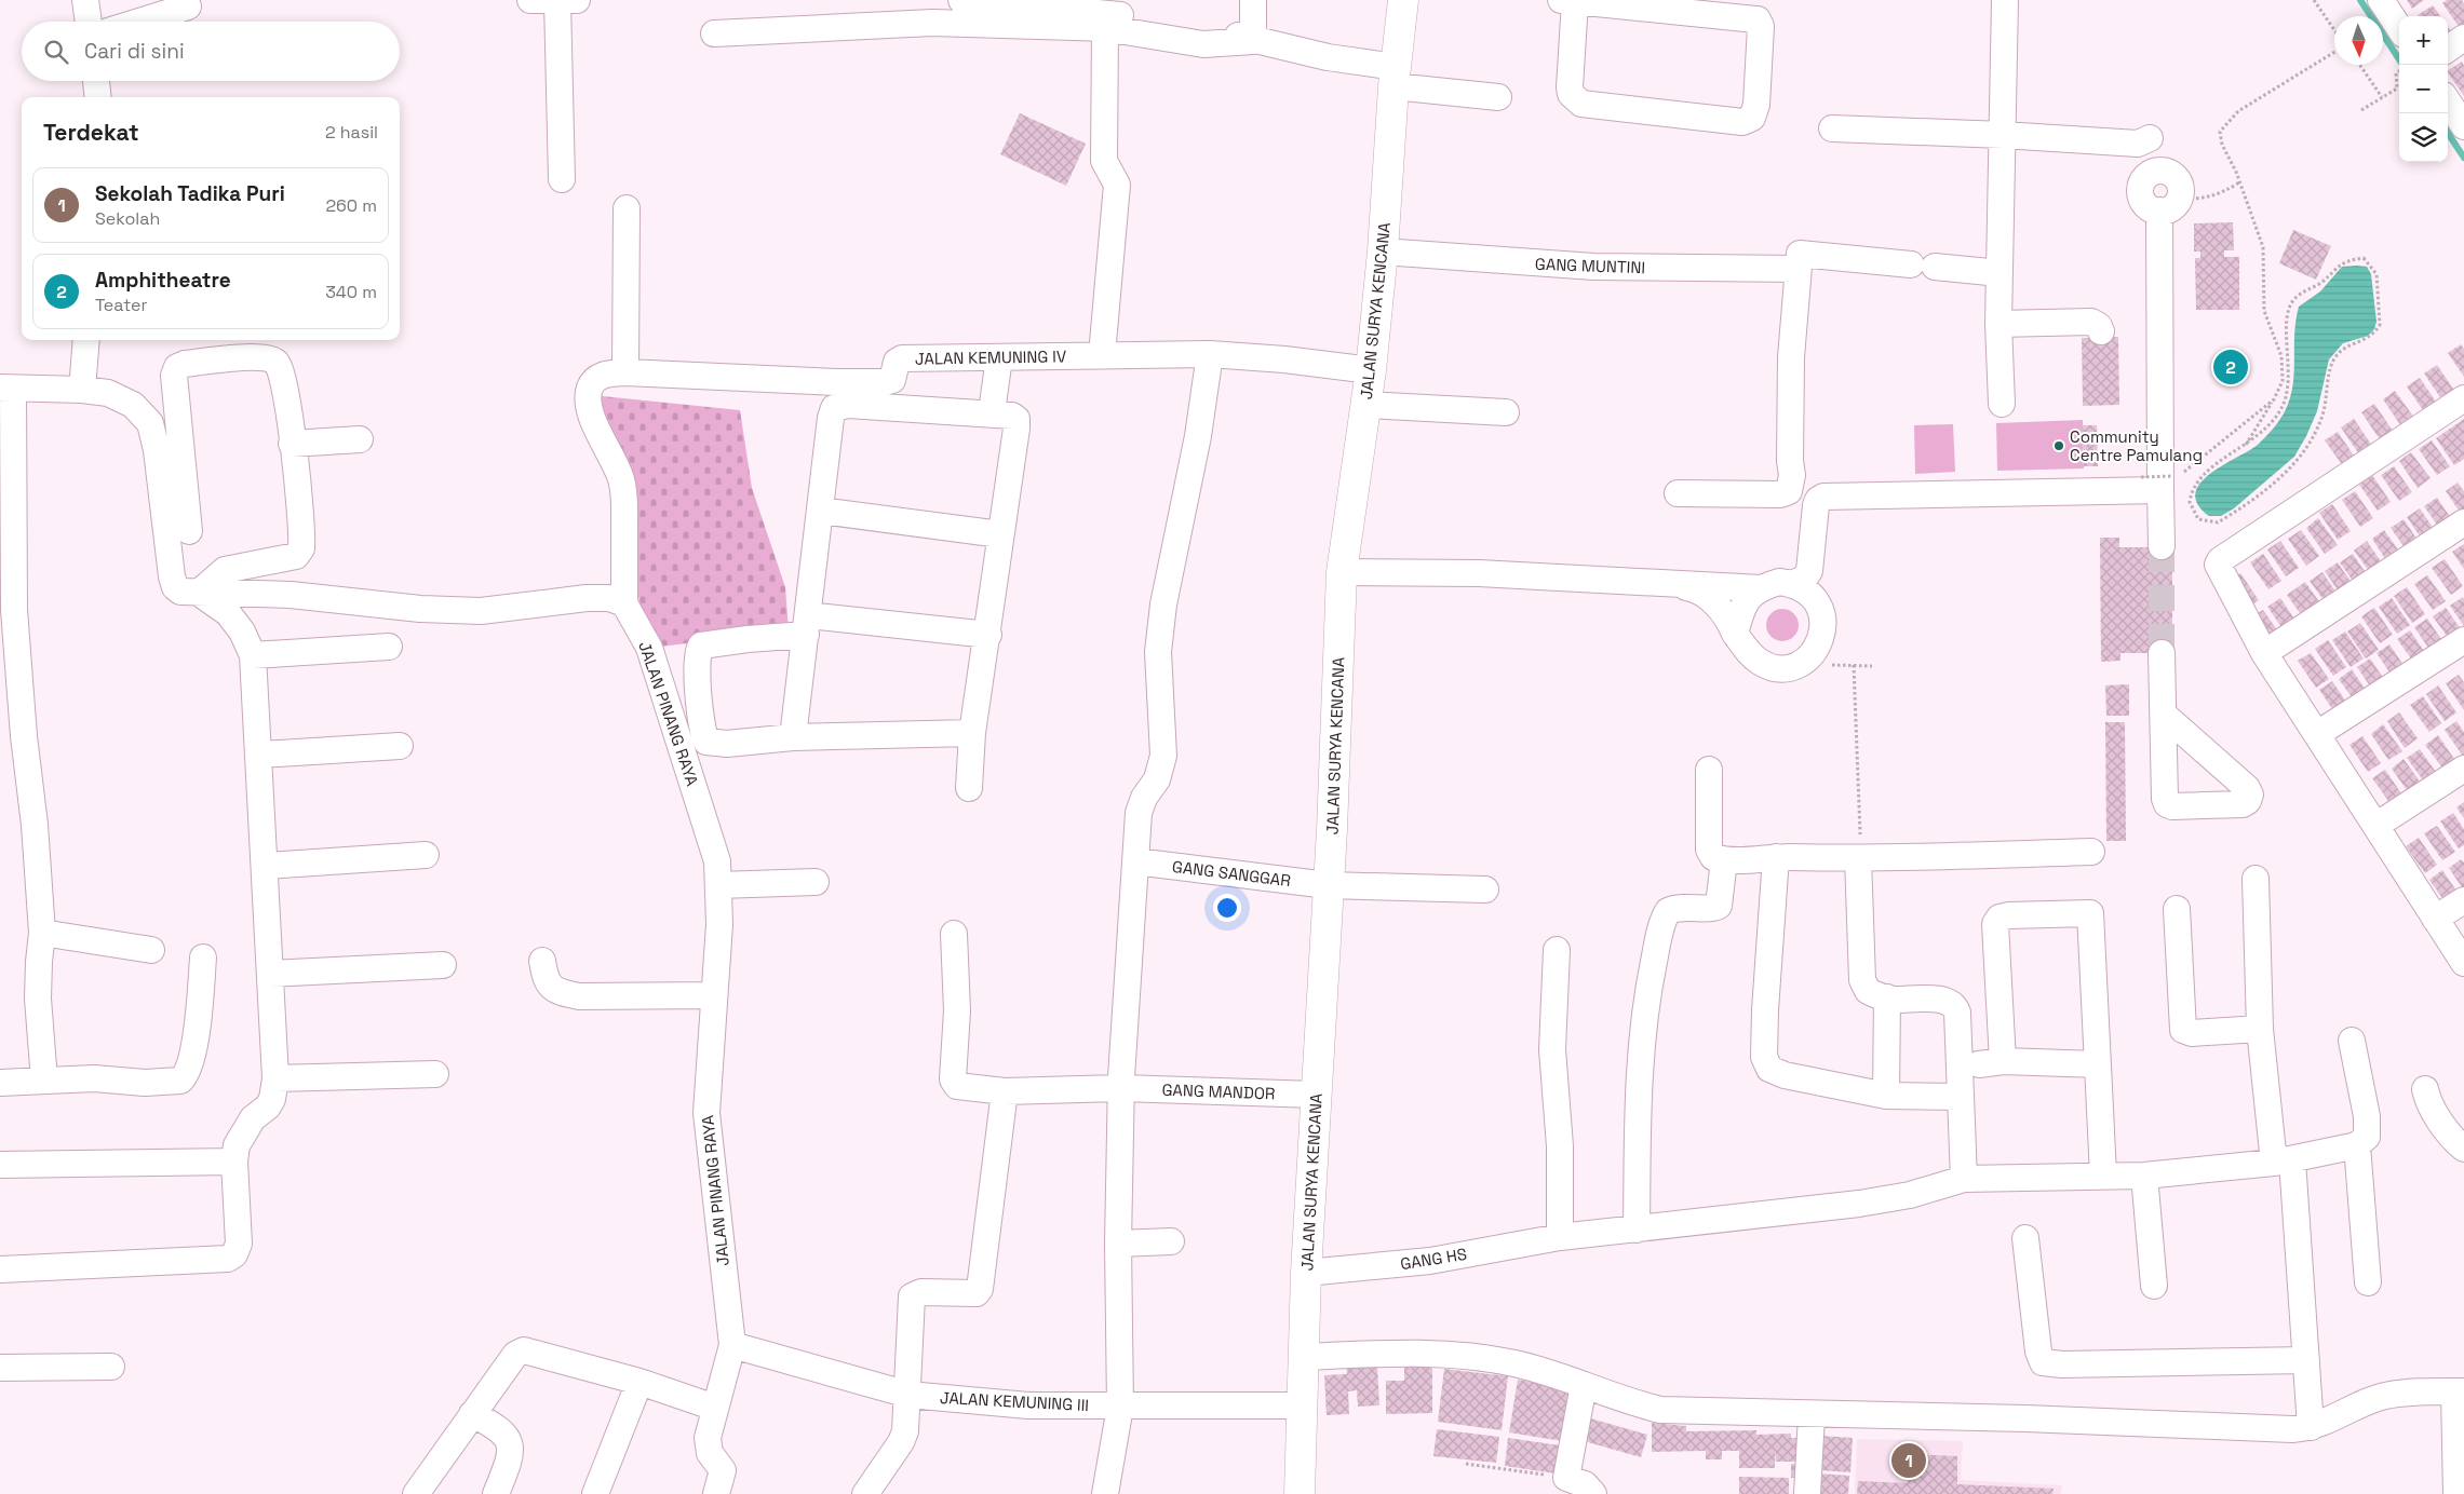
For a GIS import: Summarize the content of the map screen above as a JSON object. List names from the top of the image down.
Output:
{
  "streets": {
    "main road": ["JALAN SURYA KENCANA"],
    "street": [
      "GANG MUNTINI",
      "JALAN KEMUNING IV",
      "JALAN PINANG RAYA",
      "GANG SANGGAR",
      "GANG MANDOR",
      "GANG HS",
      "JALAN KEMUNING III"
    ]
  },
  "crossings": [
    ["GANG MUNTINI", "JALAN SURYA KENCANA"],
    ["JALAN SURYA KENCANA", "JALAN KEMUNING IV"],
    ["JALAN SURYA KENCANA", "GANG SANGGAR"],
    ["JALAN SURYA KENCANA", "GANG MANDOR"],
    ["JALAN SURYA KENCANA", "GANG HS"],
    ["JALAN SURYA KENCANA", "JALAN KEMUNING III"],
    ["JALAN PINANG RAYA", "JALAN KEMUNING III"]
  ],
  "places": ["Community Centre Pamulang"],
  "north": "bottom",
  "page": {
    "map_buttons": ["+", "−"],
    "search": "Cari di sini",
    "heading": ["Terdekat", "2 hasil"],
    "list": [
      {
        "mark": "1",
        "name": "Sekolah Tadika Puri",
        "note": "Sekolah",
        "value": "260 m"
      },
      {
        "mark": "2",
        "name": "Amphitheatre",
        "note": "Teater",
        "value": "340 m"
      }
    ],
    "pins": ["2", "1"]
  }
}
